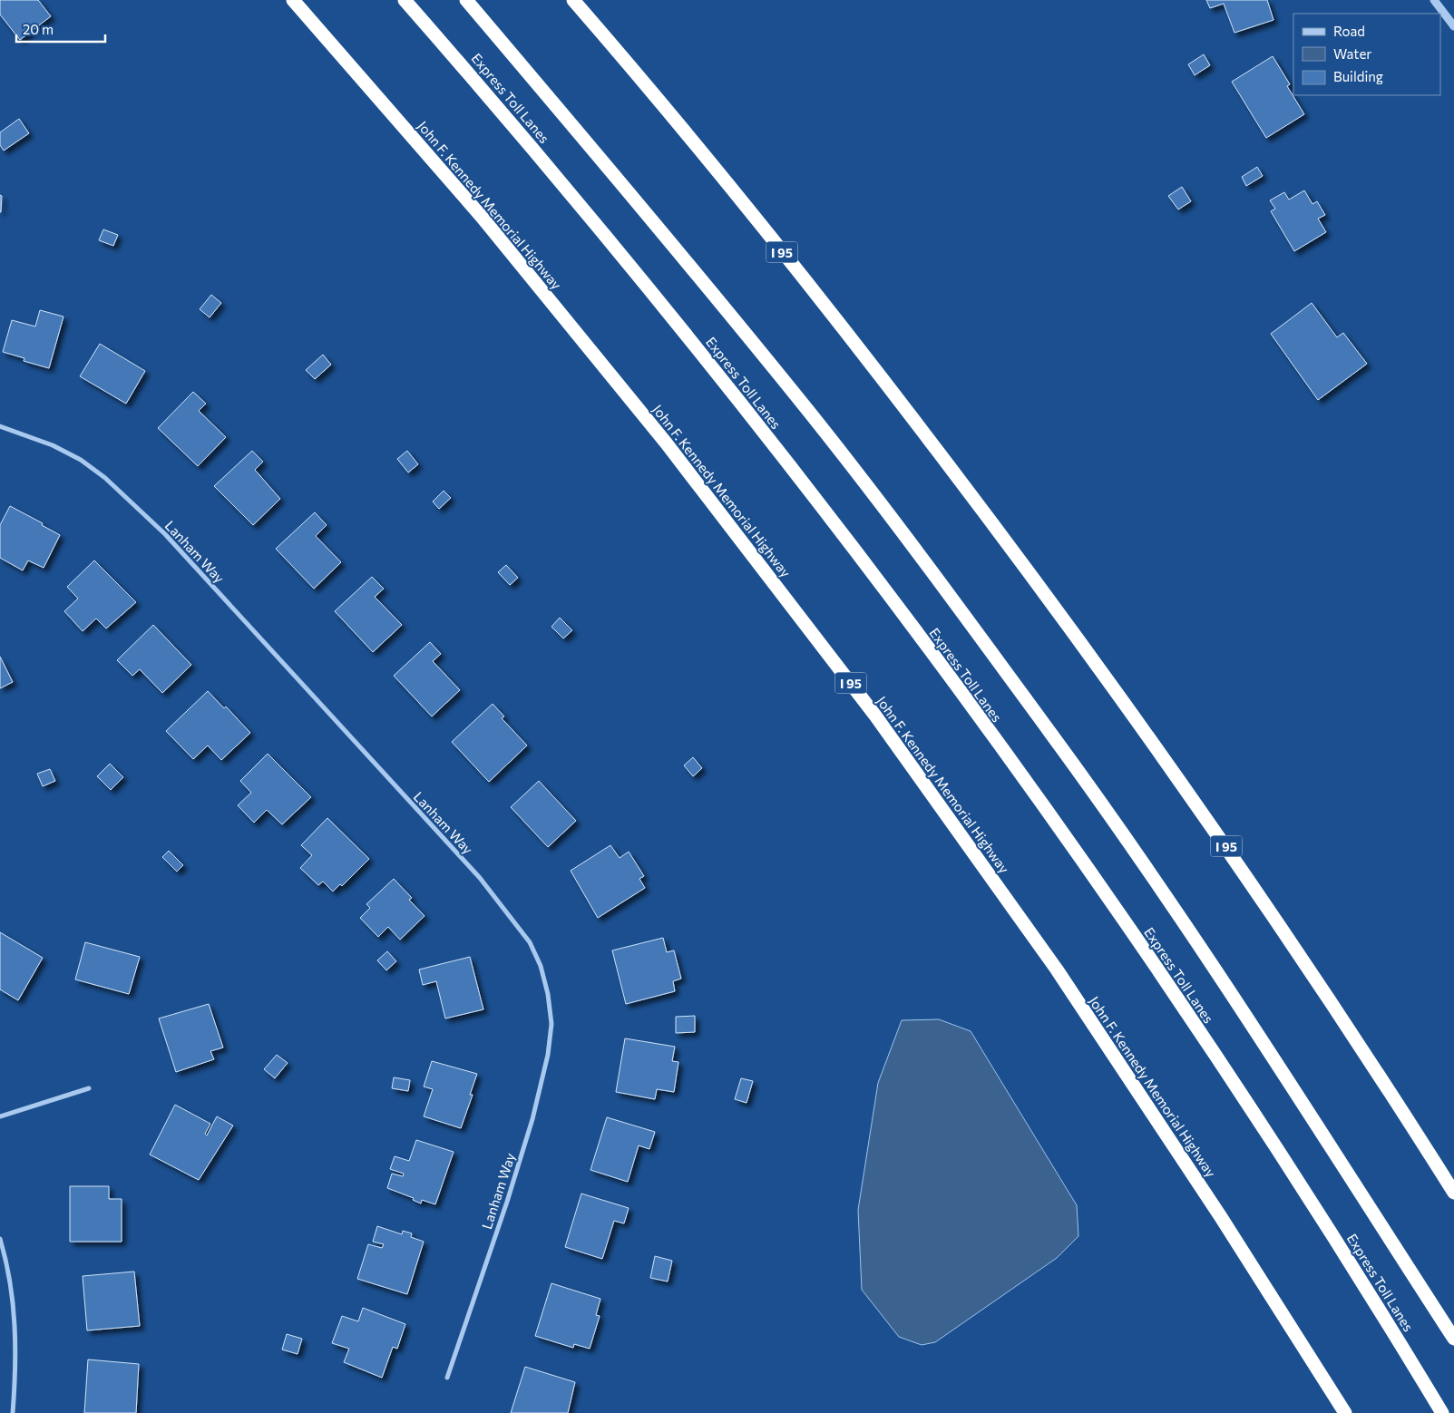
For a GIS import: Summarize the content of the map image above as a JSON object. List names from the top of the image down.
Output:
{
  "streets": {
    "highway": ["Express Toll Lanes", "John F. Kennedy Memorial Highway", "I 95"],
    "street": ["Lanham Way"]
  },
  "legend": ["Road", "Water", "Building"],
  "scale_bar": "20 m"
}
